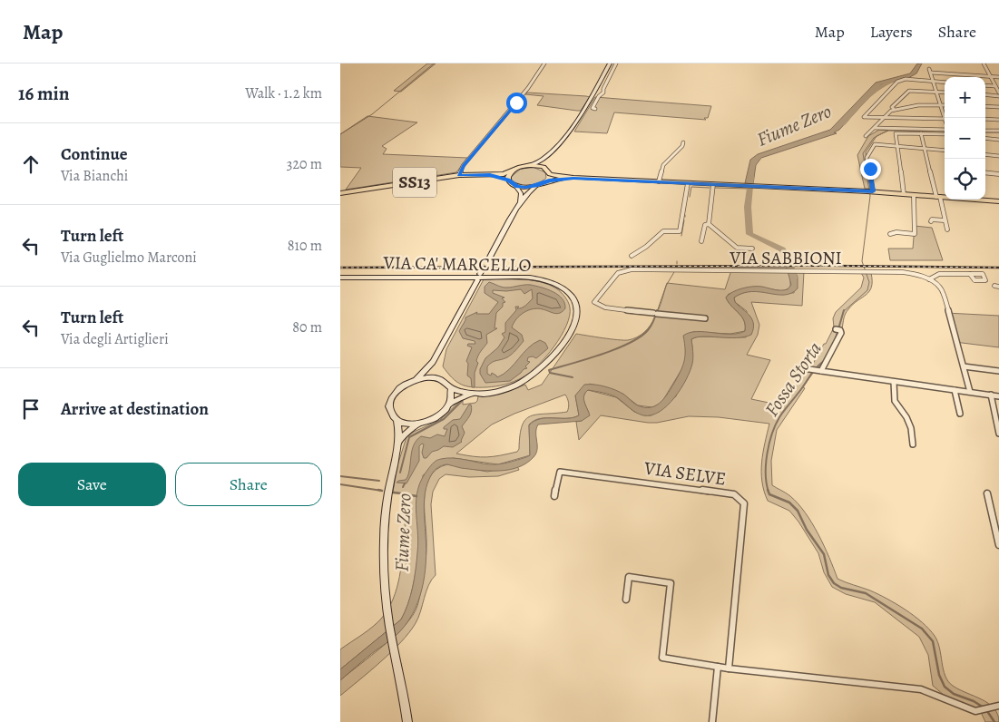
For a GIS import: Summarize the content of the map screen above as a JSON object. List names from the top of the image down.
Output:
{
  "streets": {
    "main road": ["SS13", "VIA CA' MARCELLO"],
    "street": ["VIA SABBIONI", "VIA SELVE"]
  },
  "water": ["Fiume Zero", "Fossa Storta"],
  "page": {
    "header": "Map",
    "nav": ["Map", "Layers", "Share"],
    "heading": ["16 min", "Walk · 1.2 km"],
    "map_buttons": ["+", "−"],
    "list": [
      ["Continue", "Via Bianchi", "320 m"],
      ["Turn left", "Via Guglielmo Marconi", "810 m"],
      ["Turn left", "Via degli Artiglieri", "80 m"],
      "Arrive at destination"
    ],
    "buttons": ["Save", "Share"]
  }
}
